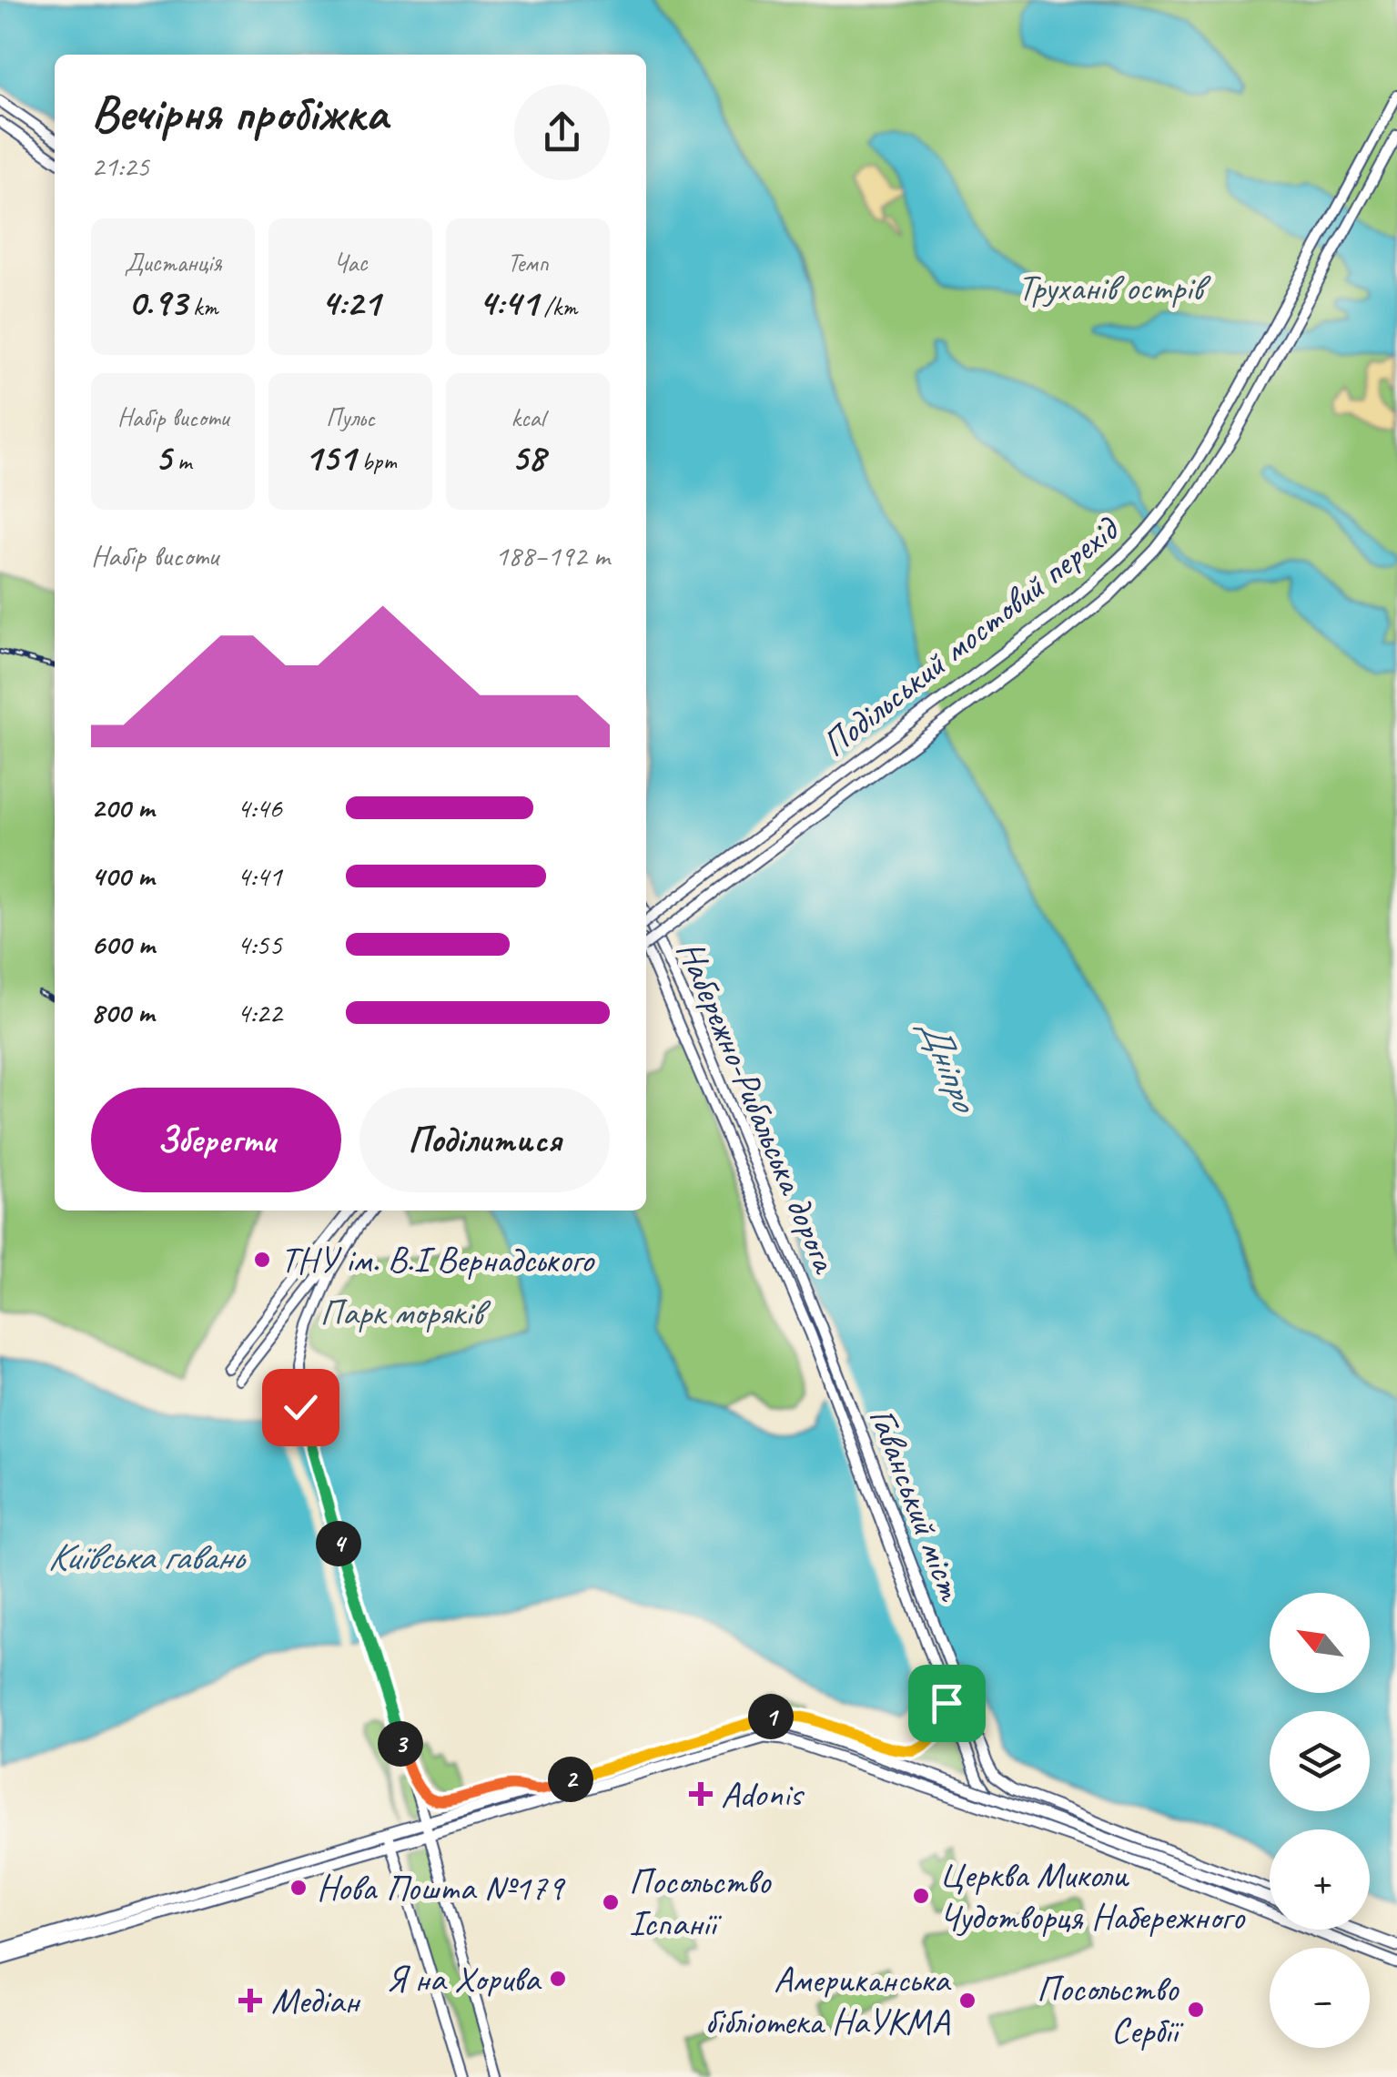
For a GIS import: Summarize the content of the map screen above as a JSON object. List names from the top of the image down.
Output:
{
  "streets": {
    "main road": ["Подільський мостовий перехід", "Набережно-Рибальська дорога", "Гаванський міст"]
  },
  "crossings": [
    ["Набережно-Рибальська дорога", "Гаванський міст"]
  ],
  "water": ["Дніпро", "Київська гавань"],
  "parks": ["Труханів острів", "Парк моряків"],
  "places": {
    "other": [
      "ТНУ ім. В.І Вернадського",
      "Нова Пошта №179",
      "Церква Миколи Чудотворця Набережного",
      "Посольство Іспанії",
      "Я на Хорива",
      "Американська бібліотека НаУКМА",
      "Посольство Сербії"
    ],
    "health": ["Adonis", "Медіан"]
  },
  "north": "top left",
  "page": {
    "heading": ["Вечірня пробіжка", "21:25"],
    "stats": [
      ["Дистанція", "0.93 km"],
      ["Час", "4:21"],
      ["Темп", "4:41 /km"],
      ["Набір висоти", "5 m"],
      ["Пульс", "151 bpm"],
      ["kcal", "58"]
    ],
    "chart": ["Набір висоти", "188–192 m"],
    "list": [
      {
        "name": "200 m",
        "note": "4:46"
      },
      {
        "name": "400 m",
        "note": "4:41"
      },
      {
        "name": "600 m",
        "note": "4:55"
      },
      {
        "name": "800 m",
        "note": "4:22"
      }
    ],
    "buttons": ["Зберегти", "Поділитися"],
    "pins": [
      "4",
      "1",
      "3",
      "2"
    ],
    "map_buttons": ["+", "−"]
  }
}
